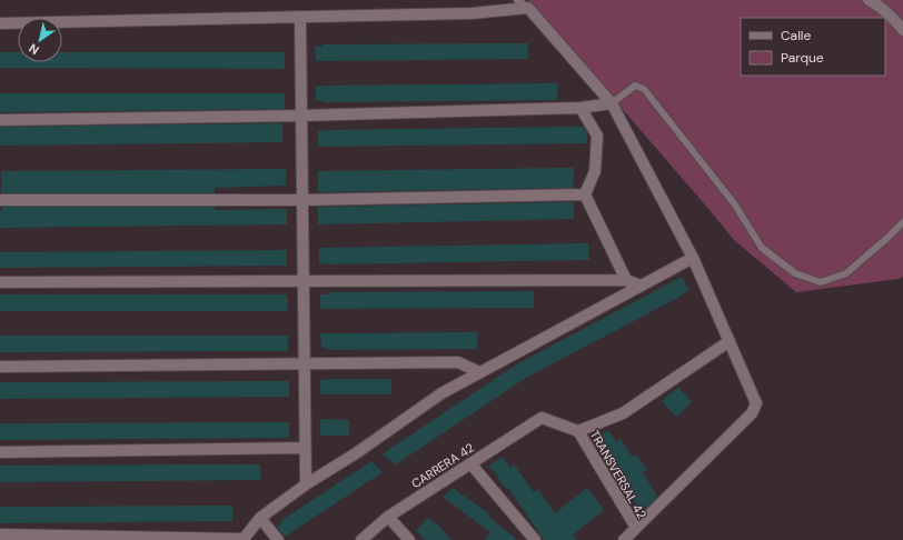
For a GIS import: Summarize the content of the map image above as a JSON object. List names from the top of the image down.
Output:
{
  "streets": {
    "street": ["CARRERA 42", "TRANSVERSAL 42"]
  },
  "crossings": [
    ["CARRERA 42", "TRANSVERSAL 42"]
  ],
  "legend": ["Calle", "Parque"],
  "north": "bottom left"
}
